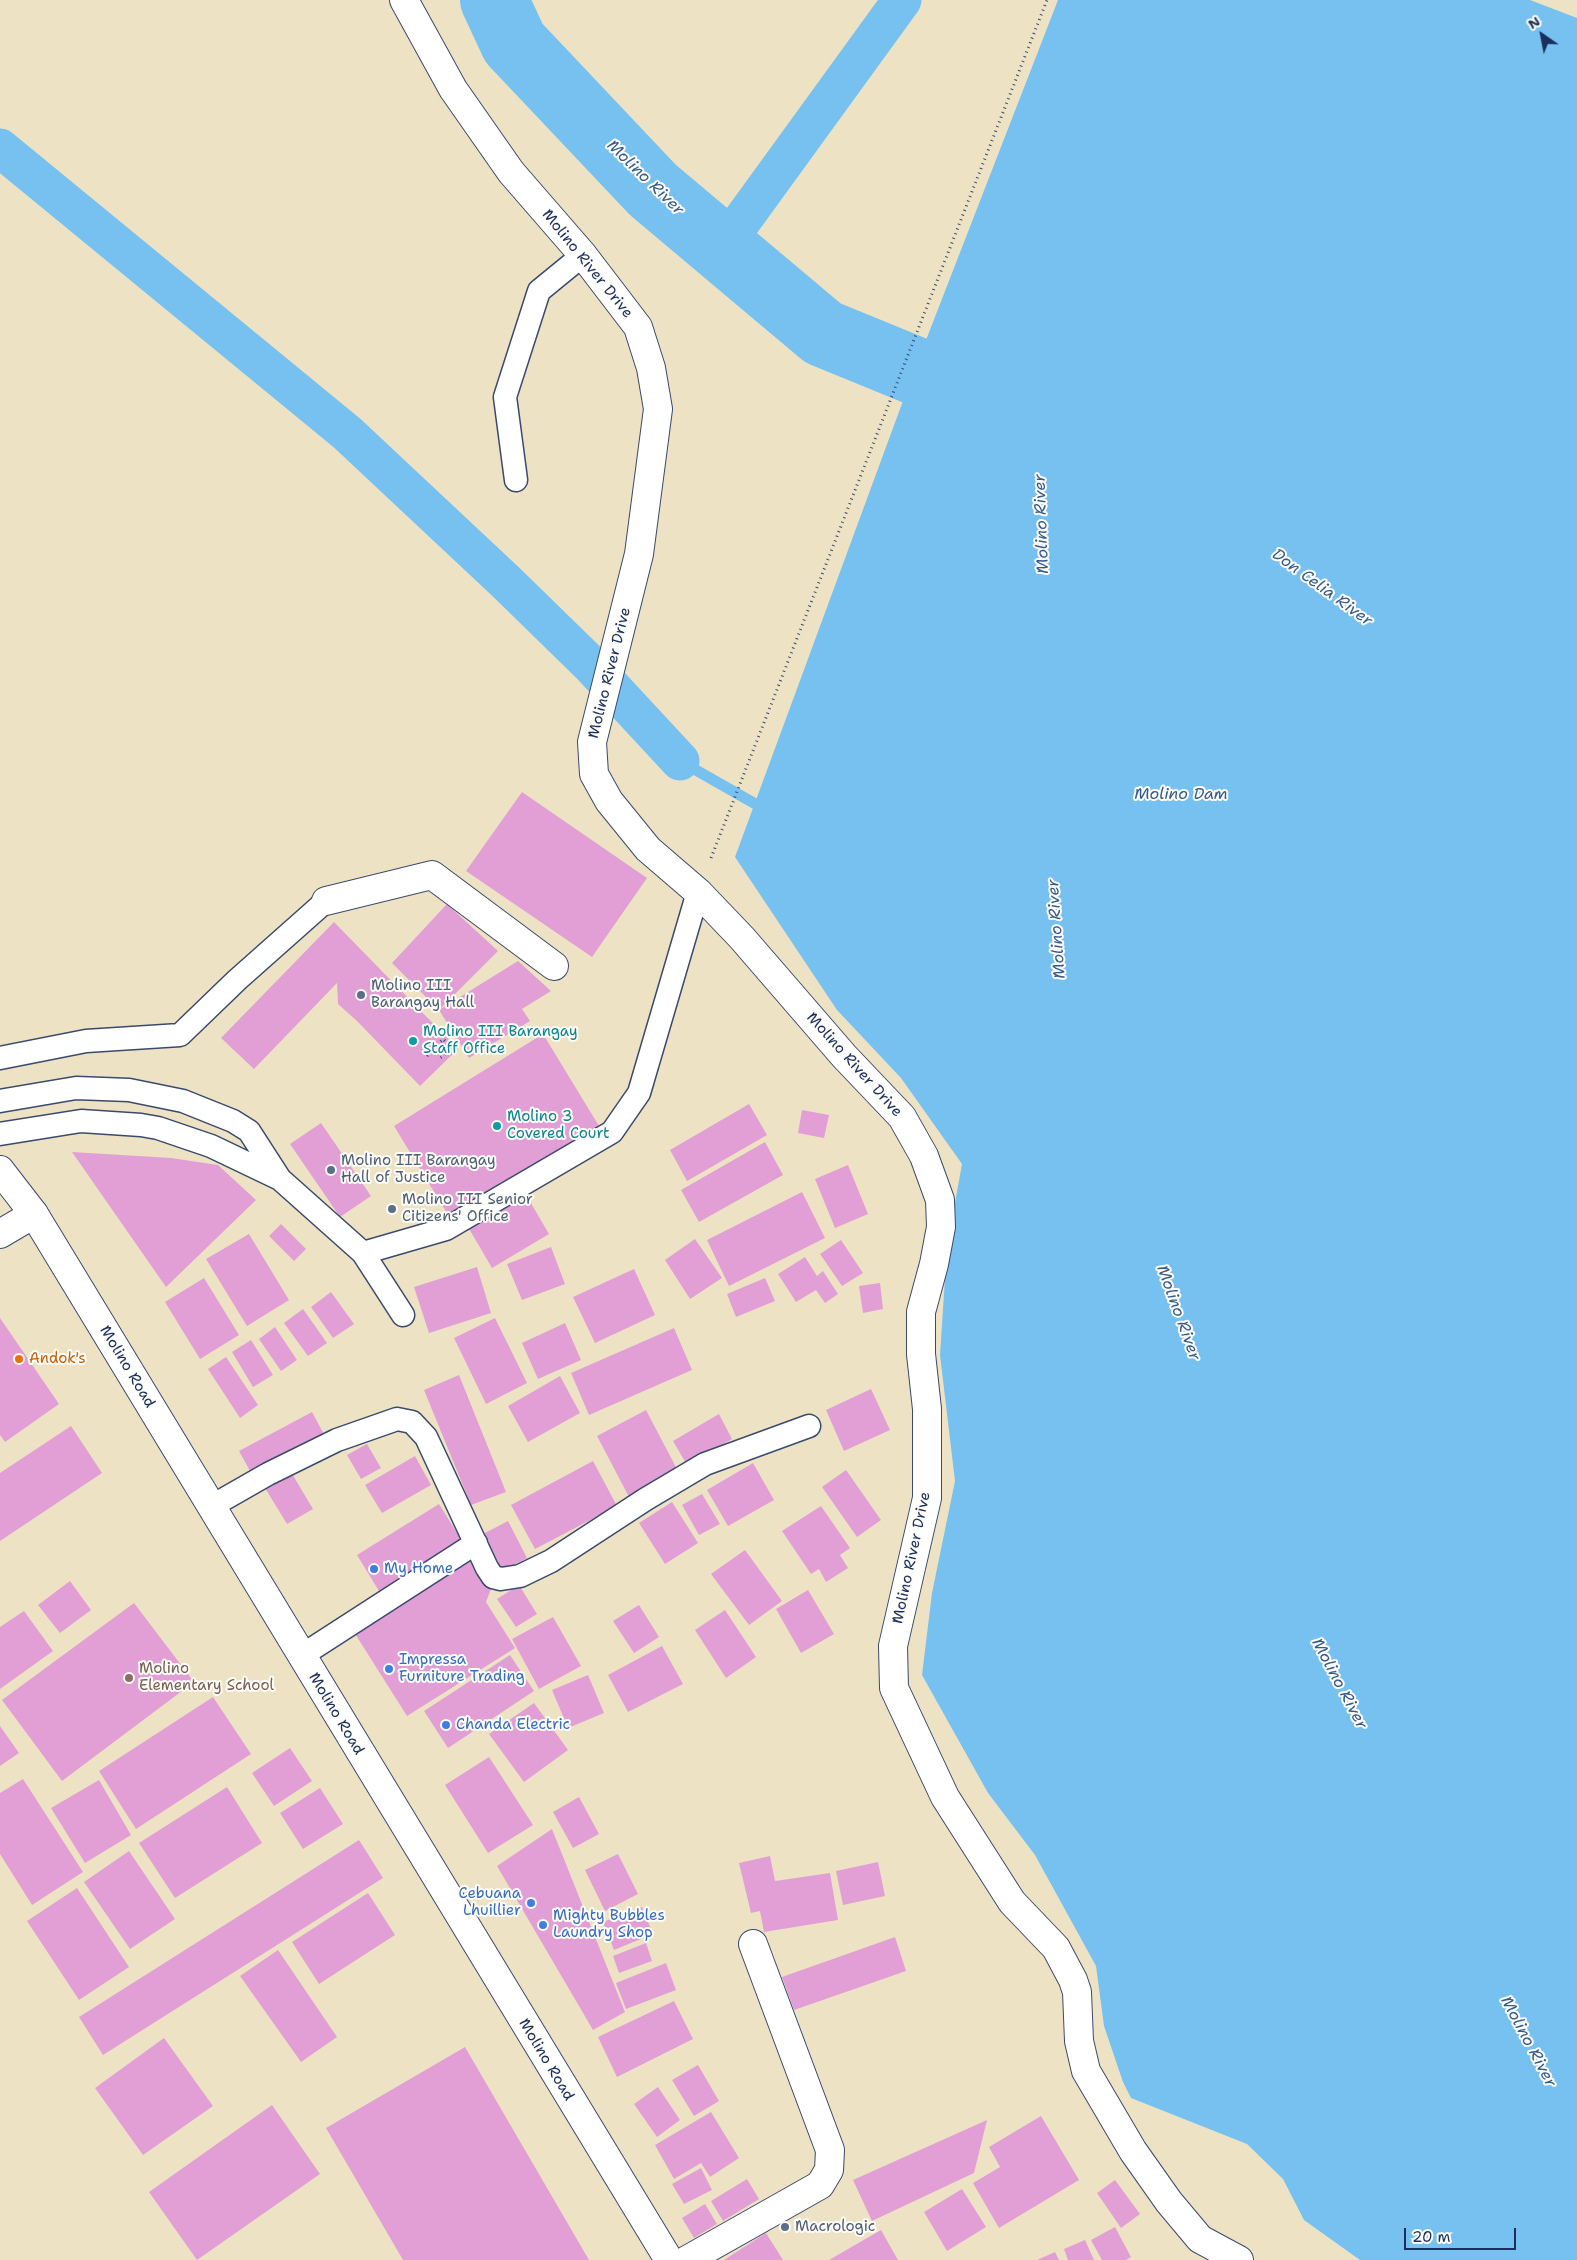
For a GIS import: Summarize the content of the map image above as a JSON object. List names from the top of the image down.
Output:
{
  "streets": {
    "street": ["Molino River Drive", "Molino Road"]
  },
  "water": ["Molino River", "Don Celia River", "Molino Dam"],
  "places": [
    "Molino III Barangay Hall",
    "Molino III Barangay Staff Office",
    "Molino 3 Covered Court",
    "Molino III Barangay Hall of Justice",
    "Molino III Senior Citizens' Office",
    "Andok's",
    "My Home",
    "Impressa Furniture Trading",
    "Molino Elementary School",
    "Chanda Electric",
    "Cebuana Lhuillier",
    "Mighty Bubbles Laundry Shop",
    "Macrologic"
  ],
  "scale_bar": "20 m",
  "north": "top left"
}
